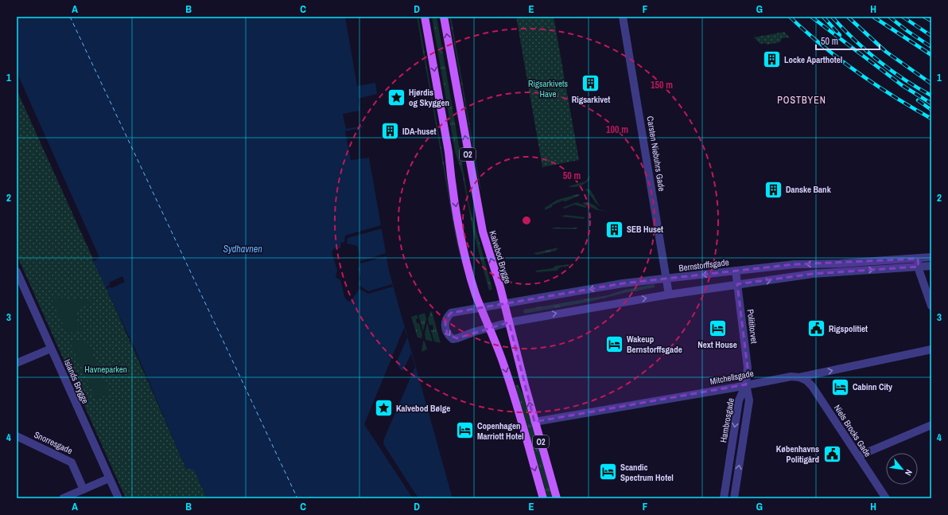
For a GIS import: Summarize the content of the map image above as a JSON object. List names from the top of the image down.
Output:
{
  "streets": {
    "main road": ["O2", "Kalvebod Brygge"],
    "street": [
      "Carsten Niebuhrs Gade",
      "Bernstorffsgade",
      "Polititorvet",
      "Mitchellsgade",
      "Islands Brygge",
      "Hambrosgade",
      "Niels Brocks Gade",
      "Snorresgade"
    ]
  },
  "crossings": [
    ["Carsten Niebuhrs Gade", "Bernstorffsgade"],
    ["O2", "Bernstorffsgade"],
    ["Kalvebod Brygge", "Bernstorffsgade"],
    ["Kalvebod Brygge", "Mitchellsgade"],
    ["Bernstorffsgade", "Polititorvet"],
    ["Polititorvet", "Mitchellsgade"],
    ["Polititorvet", "Hambrosgade"],
    ["Mitchellsgade", "Hambrosgade"],
    ["Mitchellsgade", "Niels Brocks Gade"]
  ],
  "districts": ["POSTBYEN"],
  "water": ["Sydhavnen"],
  "parks": ["Rigsarkivets Have", "Havneparken"],
  "places": {
    "building": [
      "Locke Aparthotel",
      "Rigsarkivet",
      "IDA-huset",
      "Danske Bank",
      "SEB Huset"
    ],
    "place": ["Hjørdis og Skyggen", "Kalvebod Bølge"],
    "hotel": [
      "Next House",
      "Wakeup Bernstorffsgade",
      "Cabinn City",
      "Copenhagen Marriott Hotel",
      "Scandic Spectrum Hotel"
    ],
    "public building": ["Rigspolitiet", "Københavns Politigård"]
  },
  "scale_bar": "50 m",
  "north": "bottom right",
  "grid": {
    "columns": [
      "A",
      "B",
      "C",
      "D",
      "E",
      "F",
      "G",
      "H"
    ],
    "rows": [
      "1",
      "2",
      "3",
      "4"
    ]
  },
  "rings": ["150 m", "100 m", "50 m"]
}
